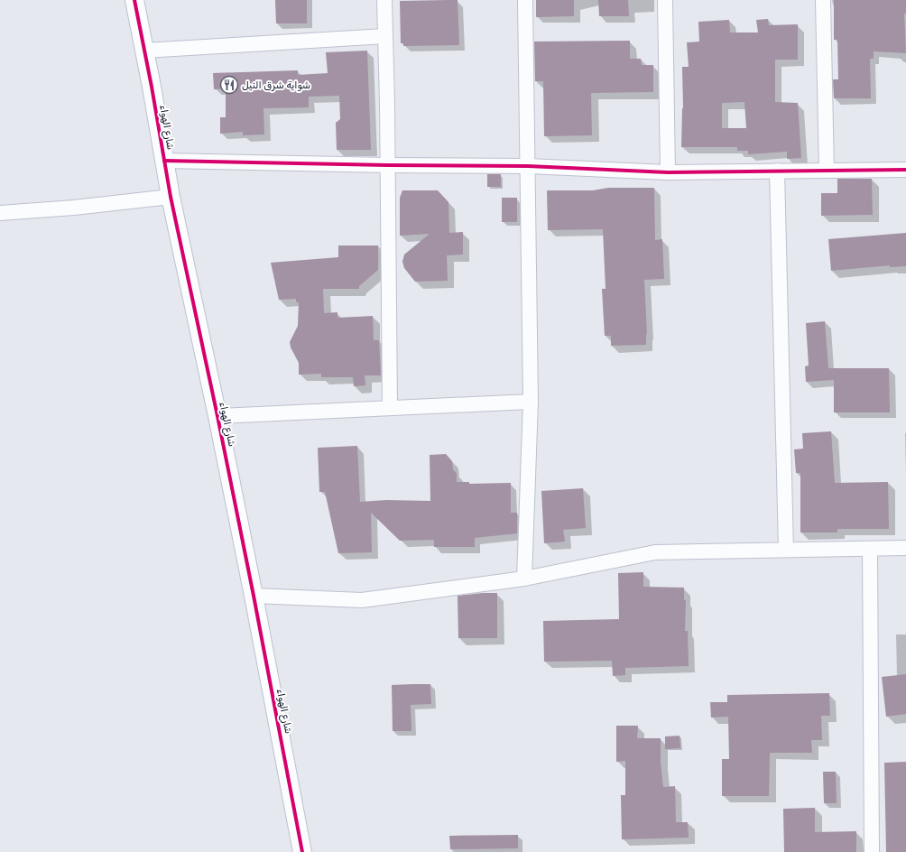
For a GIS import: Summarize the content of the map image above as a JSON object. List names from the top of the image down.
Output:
{
  "streets": {
    "street": ["شارع الهواء"]
  },
  "places": {
    "restaurant": ["شواية شرق النيل"]
  }
}
